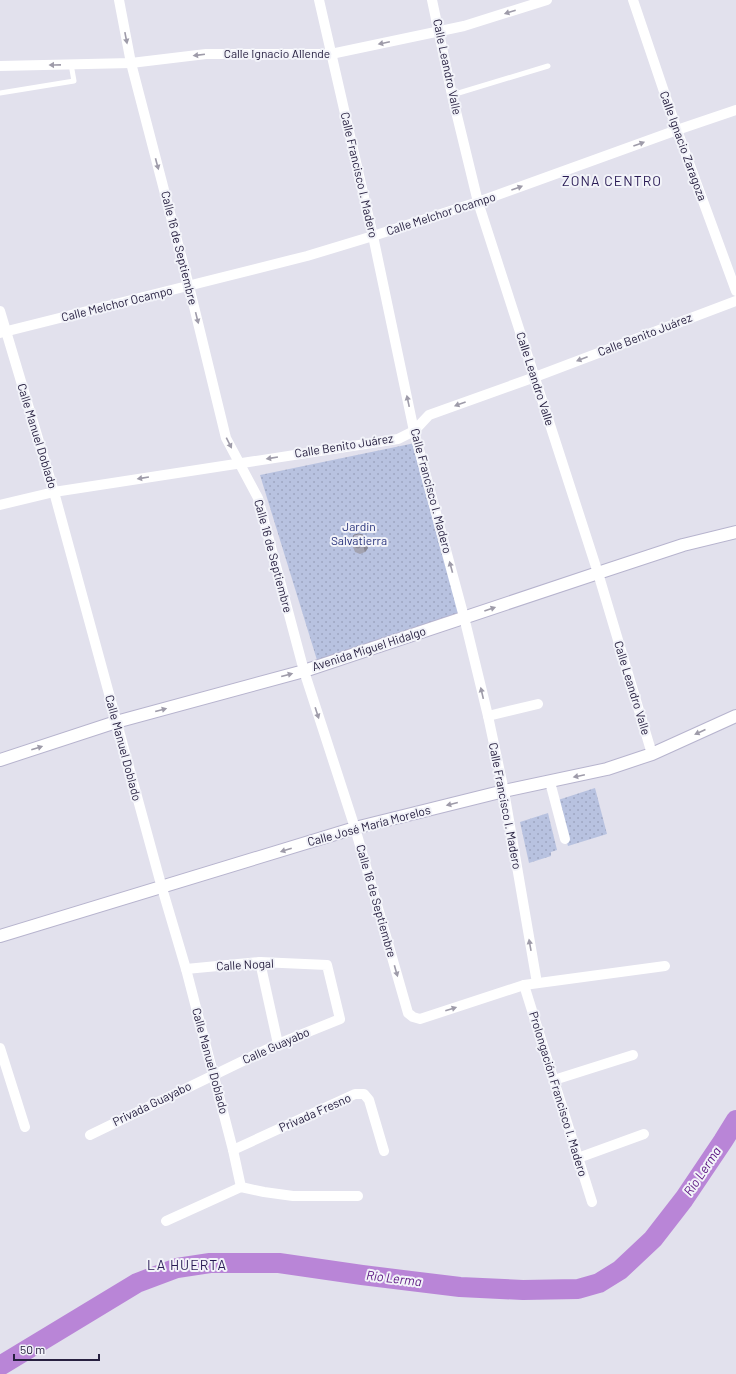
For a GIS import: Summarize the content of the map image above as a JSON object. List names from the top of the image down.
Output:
{
  "streets": {
    "street": [
      "Calle Ignacio Allende",
      "Calle Leandro Valle",
      "Calle Ignacio Zaragoza",
      "Calle Francisco I. Madero",
      "Calle Melchor Ocampo",
      "Calle 16 de Septiembre",
      "Calle Benito Juárez",
      "Calle Manuel Doblado",
      "Avenida Miguel Hidalgo",
      "Calle José María Morelos",
      "Calle Nogal",
      "Calle Guayabo",
      "Prolongación Francisco I. Madero",
      "Privada Guayabo",
      "Privada Fresno"
    ]
  },
  "crossings": [
    ["Calle Ignacio Allende", "Calle Leandro Valle"],
    ["Calle Ignacio Allende", "Calle Francisco I. Madero"],
    ["Calle Ignacio Allende", "Calle 16 de Septiembre"],
    ["Calle Leandro Valle", "Calle Melchor Ocampo"],
    ["Calle Leandro Valle", "Calle Benito Juárez"],
    ["Calle Leandro Valle", "Avenida Miguel Hidalgo"],
    ["Calle Leandro Valle", "Calle José María Morelos"],
    ["Calle Ignacio Zaragoza", "Calle Melchor Ocampo"],
    ["Calle Francisco I. Madero", "Calle Melchor Ocampo"],
    ["Calle Francisco I. Madero", "Calle Benito Juárez"],
    ["Calle Francisco I. Madero", "Avenida Miguel Hidalgo"],
    ["Calle Francisco I. Madero", "Calle José María Morelos"],
    ["Calle Melchor Ocampo", "Calle 16 de Septiembre"],
    ["Calle Melchor Ocampo", "Calle Manuel Doblado"],
    ["Calle 16 de Septiembre", "Calle Benito Juárez"],
    ["Calle 16 de Septiembre", "Avenida Miguel Hidalgo"],
    ["Calle 16 de Septiembre", "Calle José María Morelos"],
    ["Calle 16 de Septiembre", "Prolongación Francisco I. Madero"],
    ["Calle Benito Juárez", "Calle Manuel Doblado"],
    ["Calle Manuel Doblado", "Avenida Miguel Hidalgo"],
    ["Calle Manuel Doblado", "Calle José María Morelos"],
    ["Calle Manuel Doblado", "Calle Nogal"],
    ["Calle Manuel Doblado", "Calle Guayabo"],
    ["Calle Manuel Doblado", "Privada Guayabo"],
    ["Calle Manuel Doblado", "Privada Fresno"],
    ["Calle Nogal", "Calle Guayabo"],
    ["Calle Guayabo", "Privada Guayabo"]
  ],
  "one_way": [
    "Calle Ignacio Allende",
    "Calle Francisco I. Madero",
    "Calle 16 de Septiembre",
    "Calle Benito Juárez",
    "Avenida Miguel Hidalgo",
    "Calle José María Morelos"
  ],
  "districts": ["ZONA CENTRO", "LA HUERTA"],
  "water": ["Río Lerma"],
  "parks": ["Jardin Salvatierra"],
  "scale_bar": "50 m"
}
